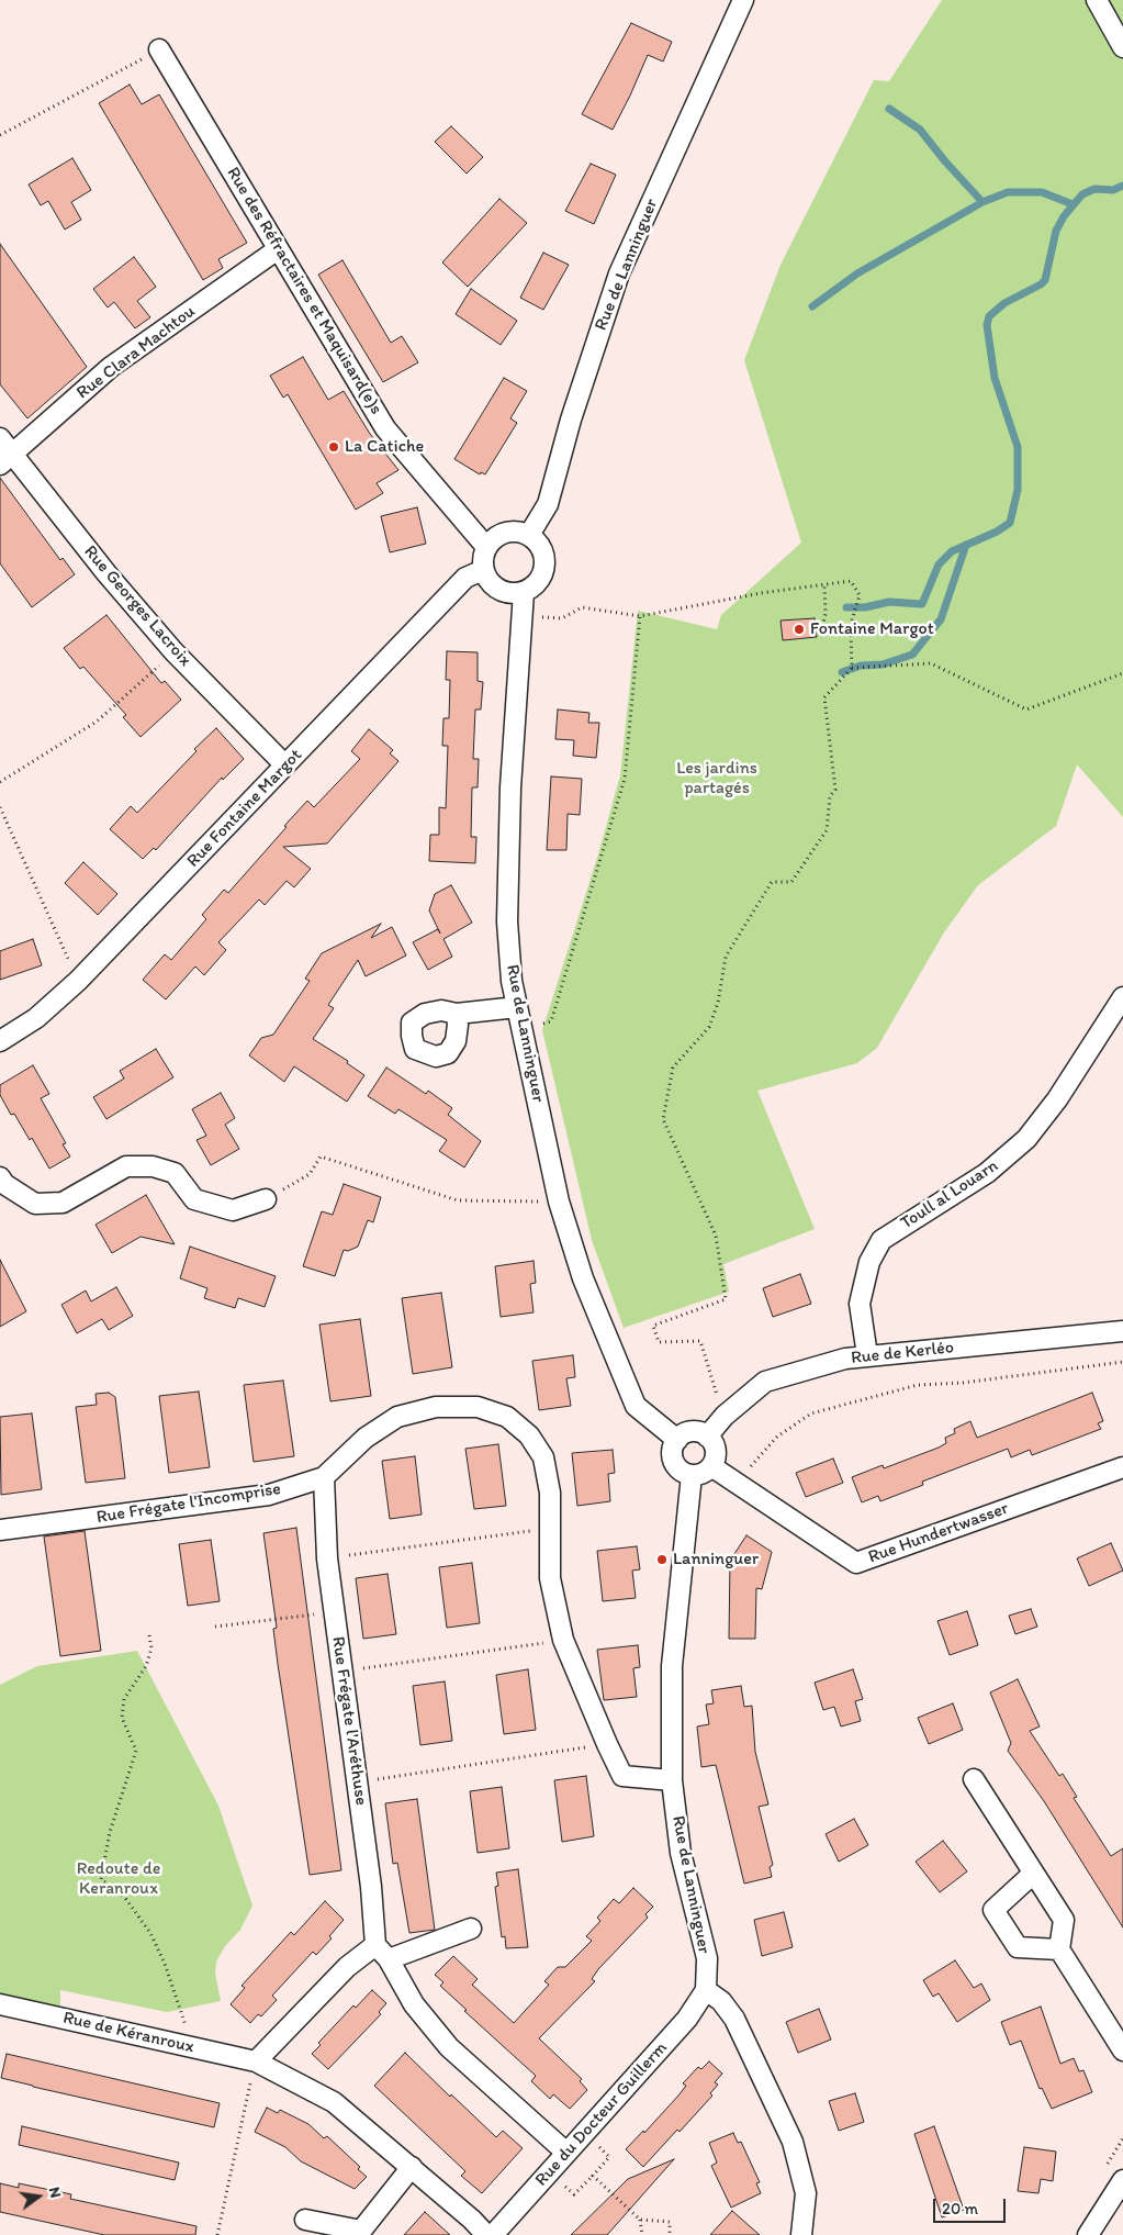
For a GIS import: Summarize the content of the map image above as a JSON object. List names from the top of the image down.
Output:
{
  "streets": {
    "street": [
      "Rue de Lanninguer",
      "Rue des Réfractaires et Maquisard(e)s",
      "Rue Clara Machtou",
      "Rue Georges Lacroix",
      "Rue Fontaine Margot",
      "Toull al Louarn",
      "Rue de Kerléo",
      "Rue Frégate l'Incomprise",
      "Rue Hundertwasser",
      "Rue Frégate l'Aréthuse",
      "Rue de Kéranroux",
      "Rue du Docteur Guillerm"
    ]
  },
  "crossings": [
    ["Rue de Lanninguer", "Rue des Réfractaires et Maquisard(e)s"],
    ["Rue de Lanninguer", "Rue Fontaine Margot"],
    ["Rue de Lanninguer", "Rue de Kerléo"],
    ["Rue de Lanninguer", "Rue Frégate l'Incomprise"],
    ["Rue de Lanninguer", "Rue Hundertwasser"],
    ["Rue de Lanninguer", "Rue du Docteur Guillerm"],
    ["Rue des Réfractaires et Maquisard(e)s", "Rue Clara Machtou"],
    ["Rue des Réfractaires et Maquisard(e)s", "Rue Fontaine Margot"],
    ["Rue Clara Machtou", "Rue Georges Lacroix"],
    ["Rue Georges Lacroix", "Rue Fontaine Margot"],
    ["Toull al Louarn", "Rue de Kerléo"],
    ["Rue de Kerléo", "Rue Hundertwasser"],
    ["Rue Frégate l'Incomprise", "Rue Frégate l'Aréthuse"]
  ],
  "parks": ["Les jardins partagés", "Redoute de Keranroux"],
  "places": ["La Catiche", "Fontaine Margot", "Lanninguer"],
  "scale_bar": "20 m",
  "north": "right"
}
